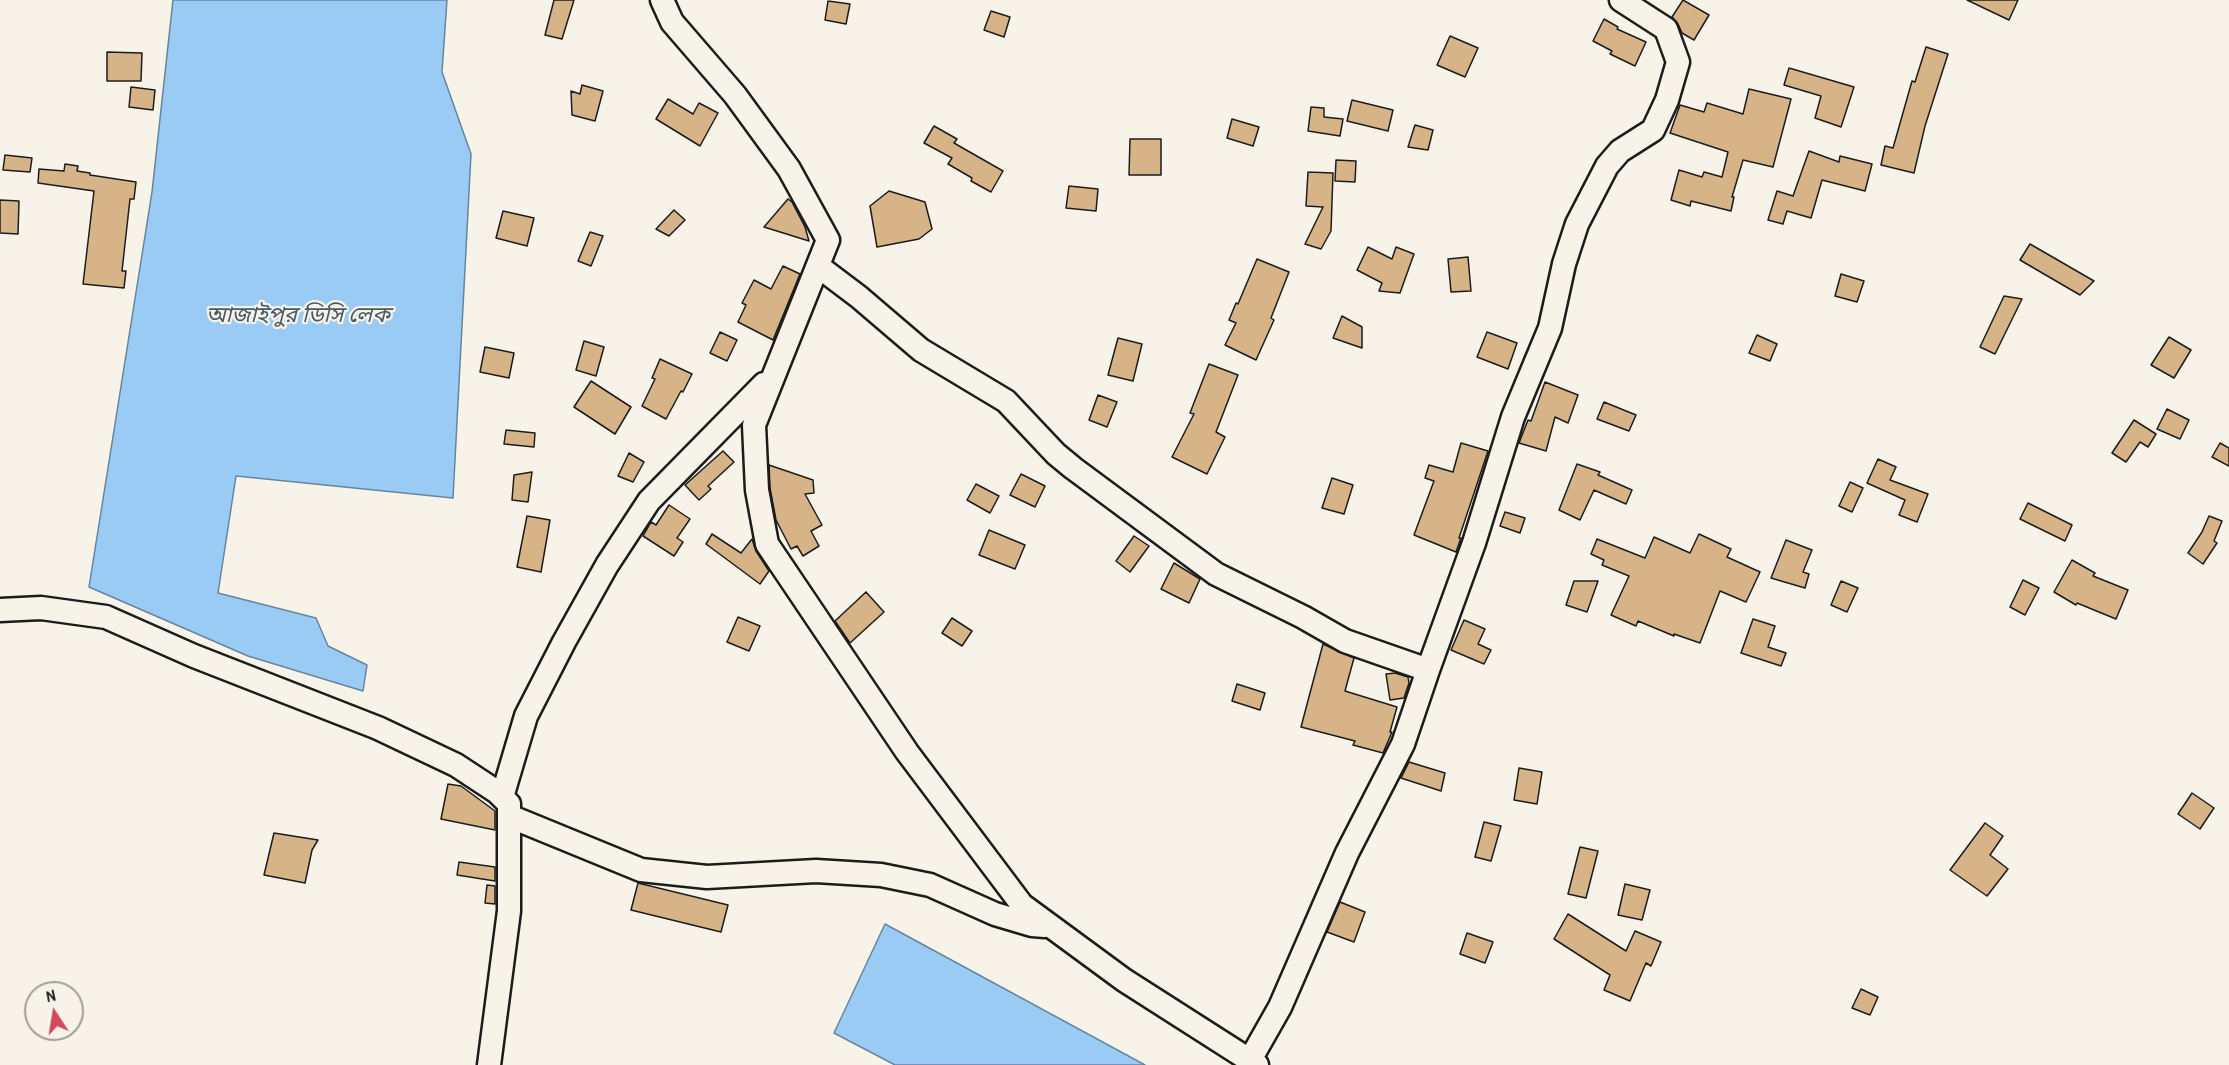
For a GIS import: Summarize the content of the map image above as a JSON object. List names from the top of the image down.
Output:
{
  "water": ["আজাইপুর ডিসি লেক"],
  "north": "top"
}
